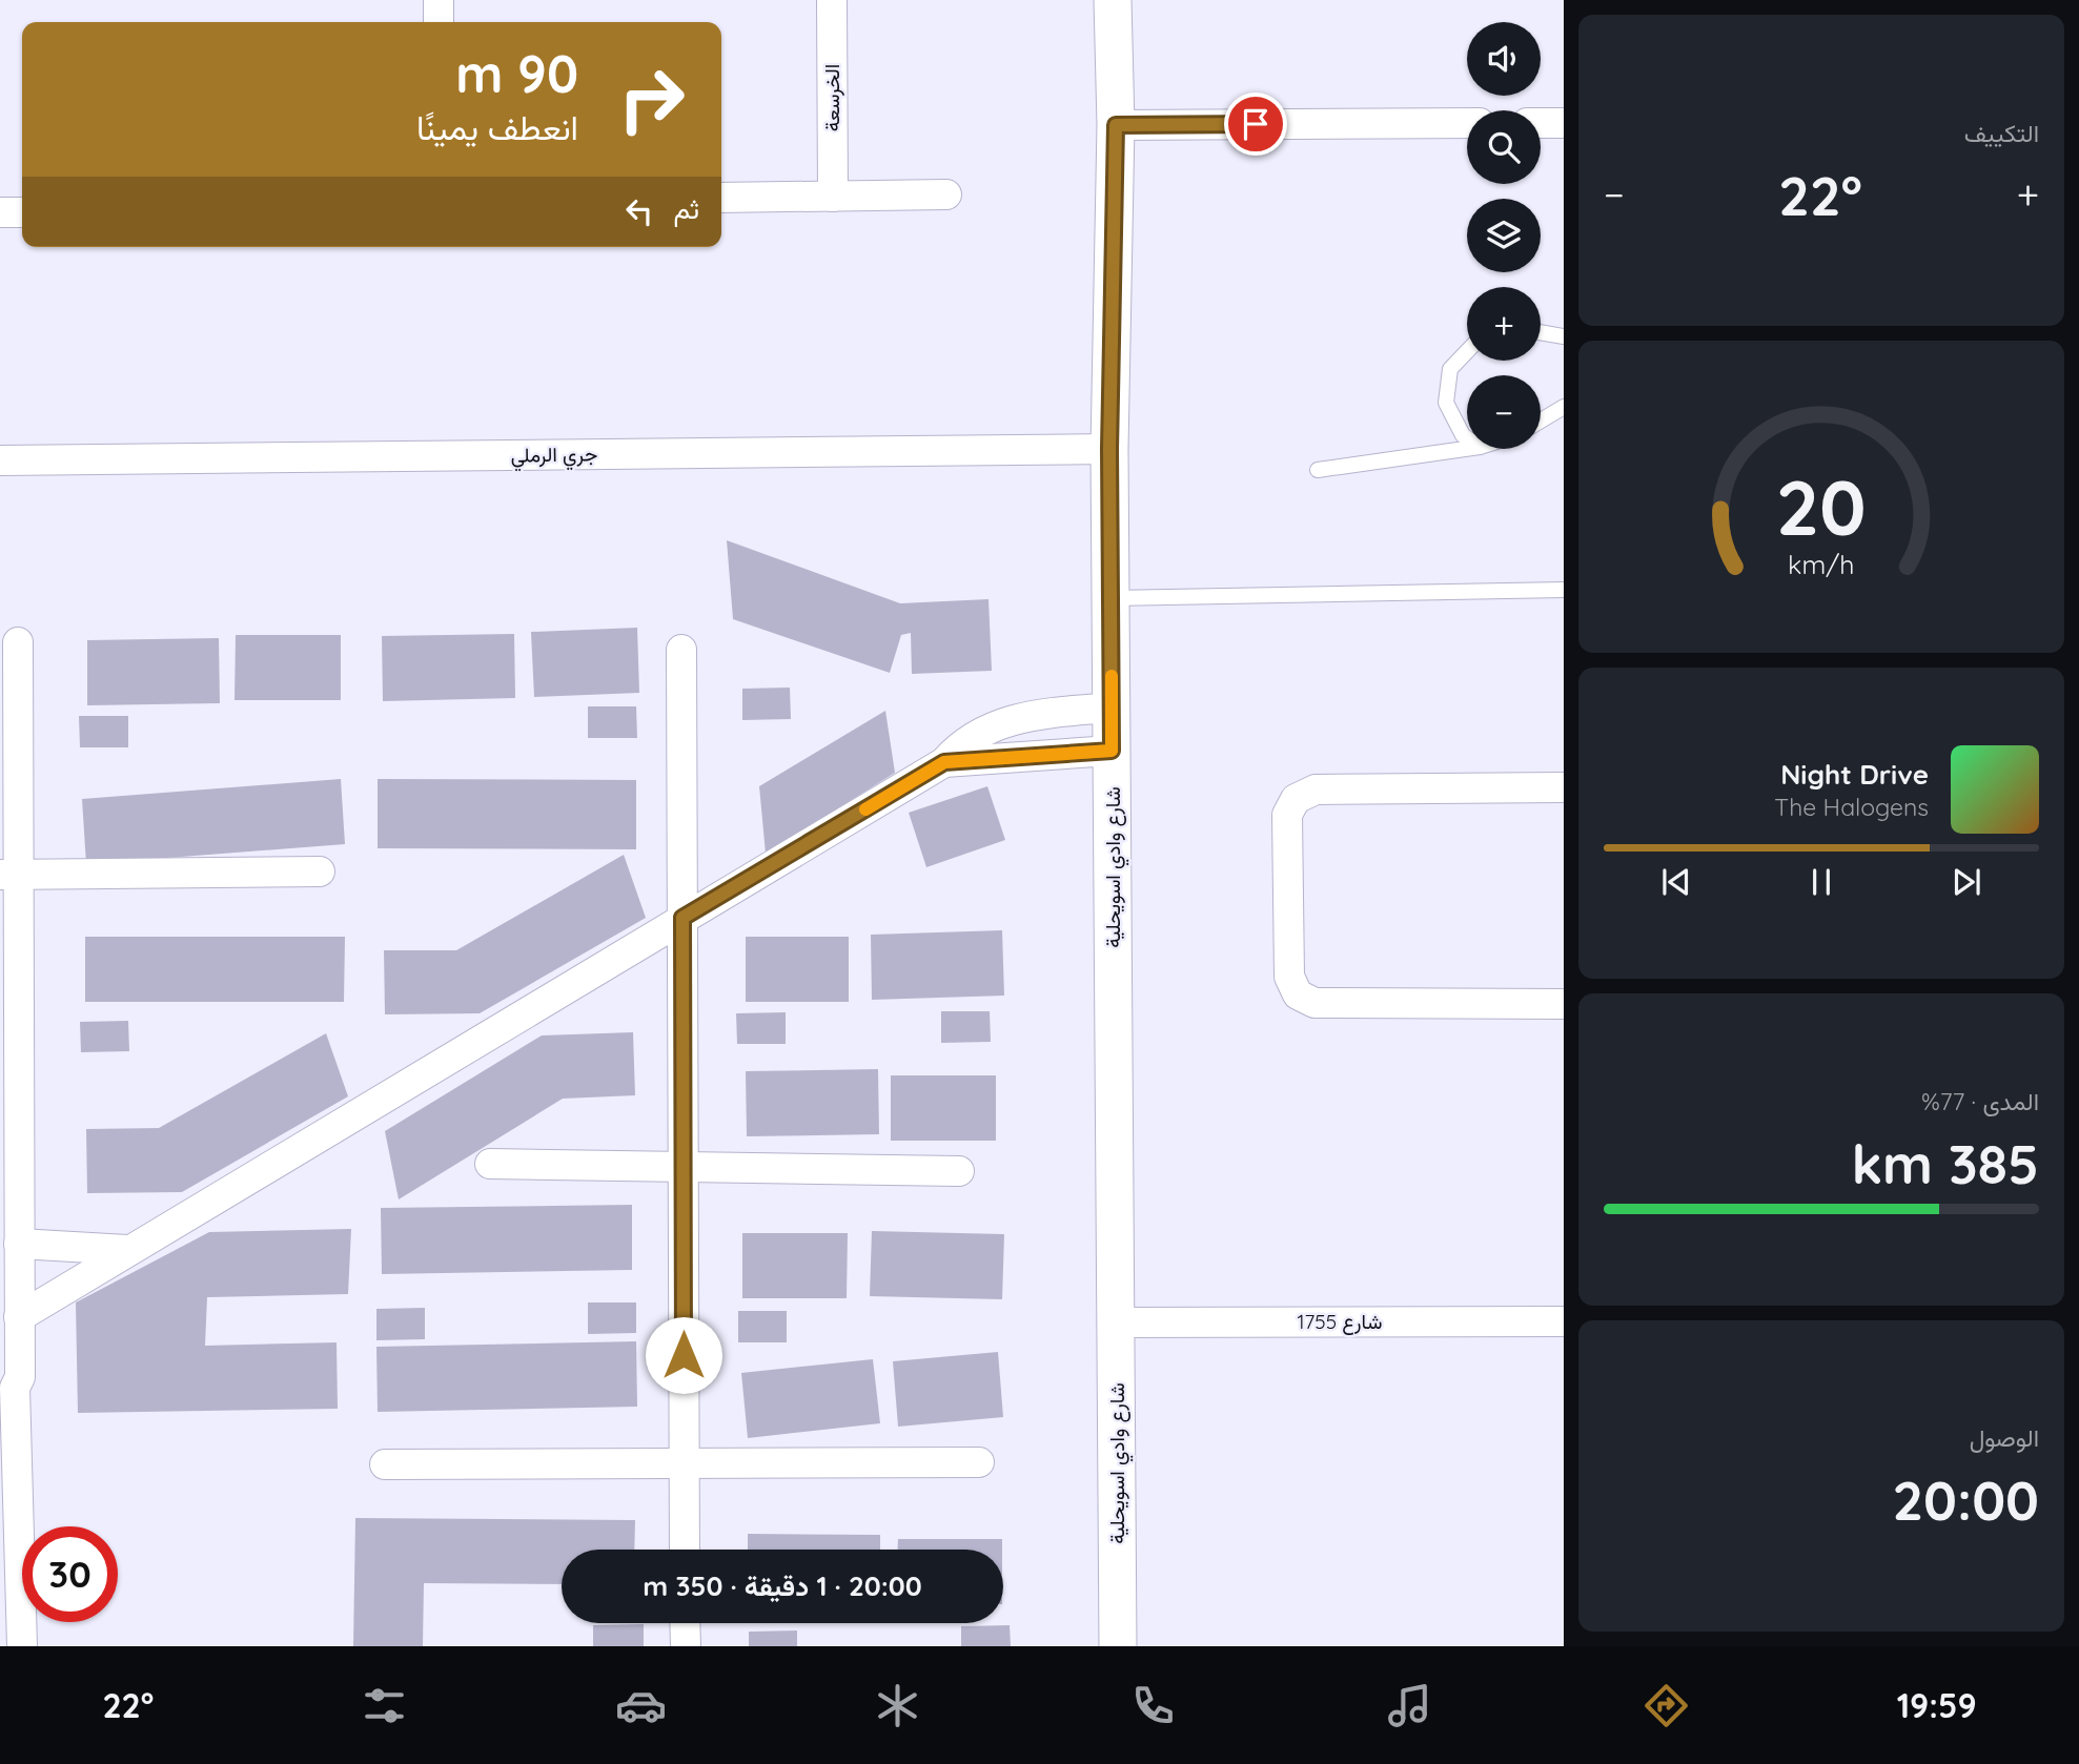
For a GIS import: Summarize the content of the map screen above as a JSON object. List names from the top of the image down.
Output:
{
  "streets": {
    "street": [
      "الخرسعة",
      "جري الرملي",
      "شارع وادي اسويحلية",
      "شارع 1755"
    ]
  },
  "crossings": [
    ["جري الرملي", "شارع وادي اسويحلية"],
    ["شارع وادي اسويحلية", "شارع 1755"]
  ],
  "page": {
    "tile": [
      "التكييف",
      ["المدى · 77%", "385 km"],
      ["الوصول", "20:00"]
    ],
    "map_buttons": ["+", "−"],
    "turn": ["90 m", "انعطف يمينًا"],
    "heat": ["−", "22°", "+"],
    "then": "ثم",
    "song": ["Night Drive", "The Halogens"],
    "limit": "30",
    "trip": "20:00 · 1 دقيقة · 350 m",
    "tabs": ["19:59", "22°"],
    "gauge": ["20", "km/h"]
  }
}
